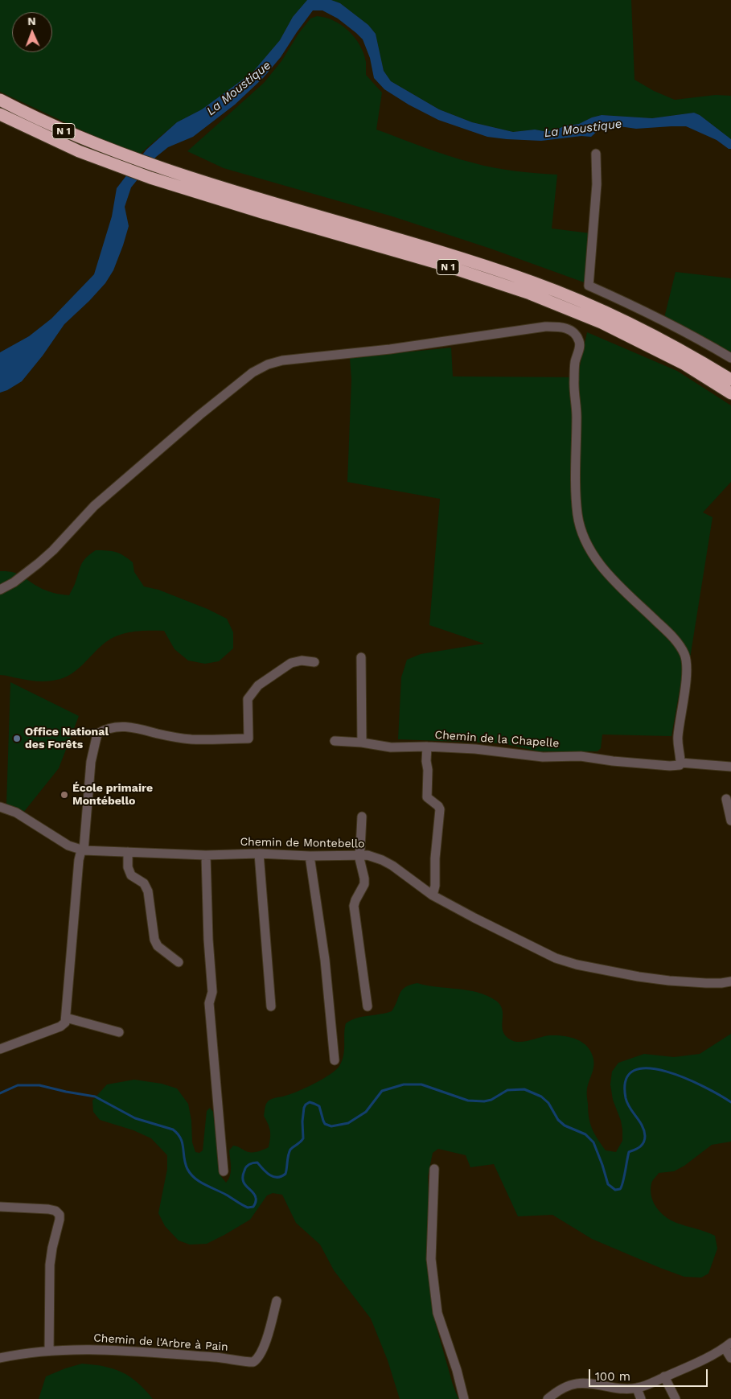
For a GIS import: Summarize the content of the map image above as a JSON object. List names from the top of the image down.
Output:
{
  "streets": {
    "highway": ["N 1"],
    "street": ["Chemin de la Chapelle", "Chemin de Montebello", "Chemin de l'Arbre à Pain"]
  },
  "water": ["La Moustique"],
  "places": ["Office National des Forêts", "École primaire Montébello"],
  "scale_bar": "100 m",
  "north": "top"
}
